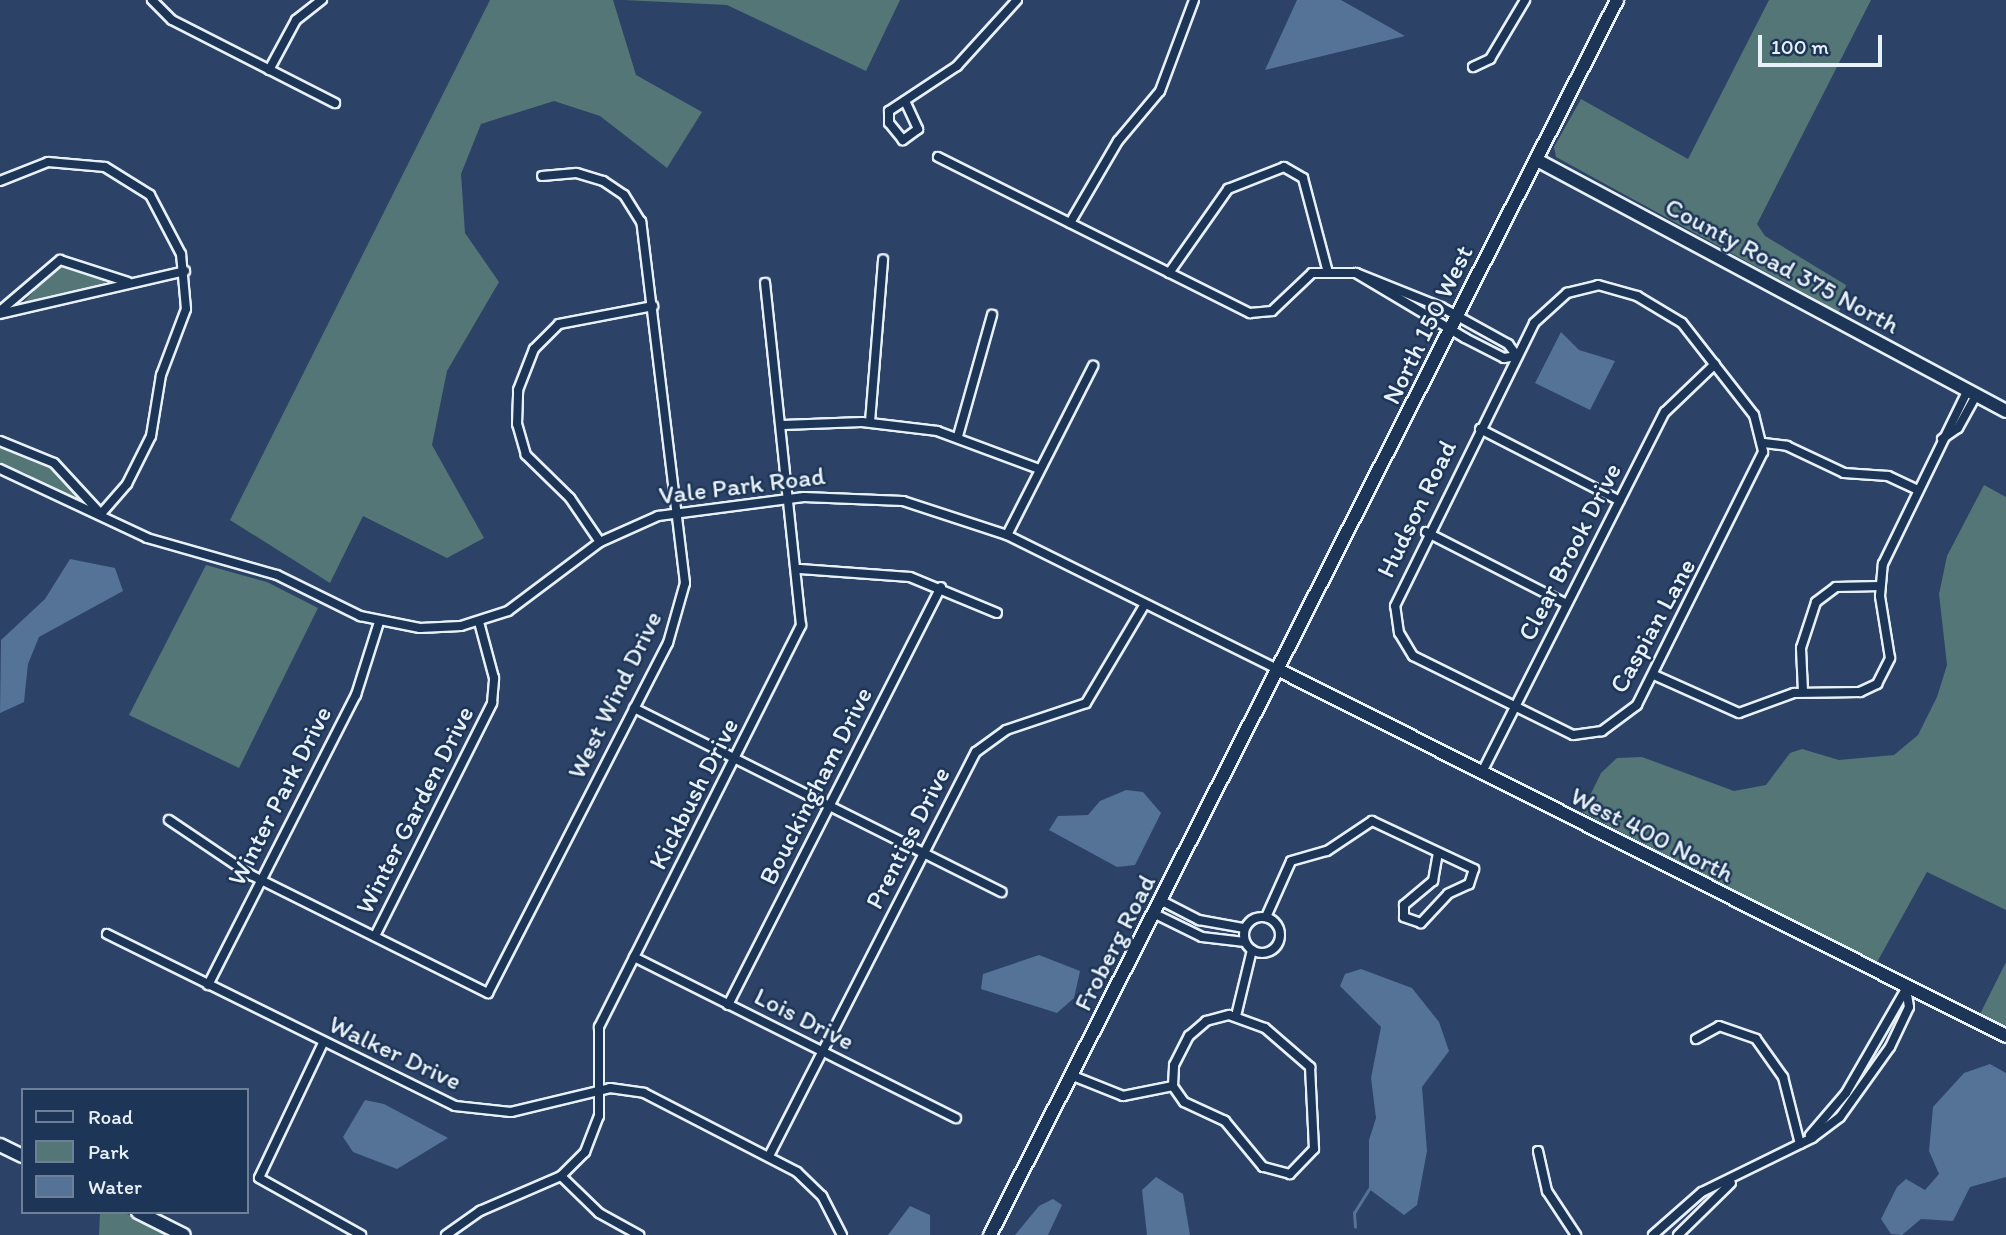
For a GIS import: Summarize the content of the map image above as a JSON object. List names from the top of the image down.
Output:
{
  "streets": {
    "main road": [
      "County Road 375 North",
      "North 150 West",
      "West 400 North",
      "Froberg Road"
    ],
    "street": [
      "Vale Park Road",
      "Hudson Road",
      "Clear Brook Drive",
      "Caspian Lane",
      "West Wind Drive",
      "Bouckingham Drive",
      "Kickbush Drive",
      "Winter Park Drive",
      "Winter Garden Drive",
      "Prentiss Drive",
      "Lois Drive",
      "Walker Drive"
    ]
  },
  "crossings": [
    ["County Road 375 North", "North 150 West"],
    ["North 150 West", "Vale Park Road"],
    ["North 150 West", "West 400 North"],
    ["North 150 West", "Froberg Road"],
    ["Vale Park Road", "West Wind Drive"],
    ["Vale Park Road", "Kickbush Drive"],
    ["Vale Park Road", "Winter Park Drive"],
    ["Vale Park Road", "Winter Garden Drive"],
    ["Vale Park Road", "West 400 North"],
    ["Vale Park Road", "Prentiss Drive"],
    ["Vale Park Road", "Froberg Road"],
    ["Hudson Road", "Clear Brook Drive"],
    ["Hudson Road", "Caspian Lane"],
    ["Clear Brook Drive", "Caspian Lane"],
    ["Clear Brook Drive", "West 400 North"],
    ["West Wind Drive", "Winter Garden Drive"],
    ["Bouckingham Drive", "Lois Drive"],
    ["Kickbush Drive", "Lois Drive"],
    ["Kickbush Drive", "Walker Drive"],
    ["Winter Park Drive", "Walker Drive"],
    ["West 400 North", "Froberg Road"],
    ["Prentiss Drive", "Lois Drive"],
    ["Prentiss Drive", "Walker Drive"]
  ],
  "legend": ["Road", "Park", "Water"],
  "scale_bar": "100 m"
}
